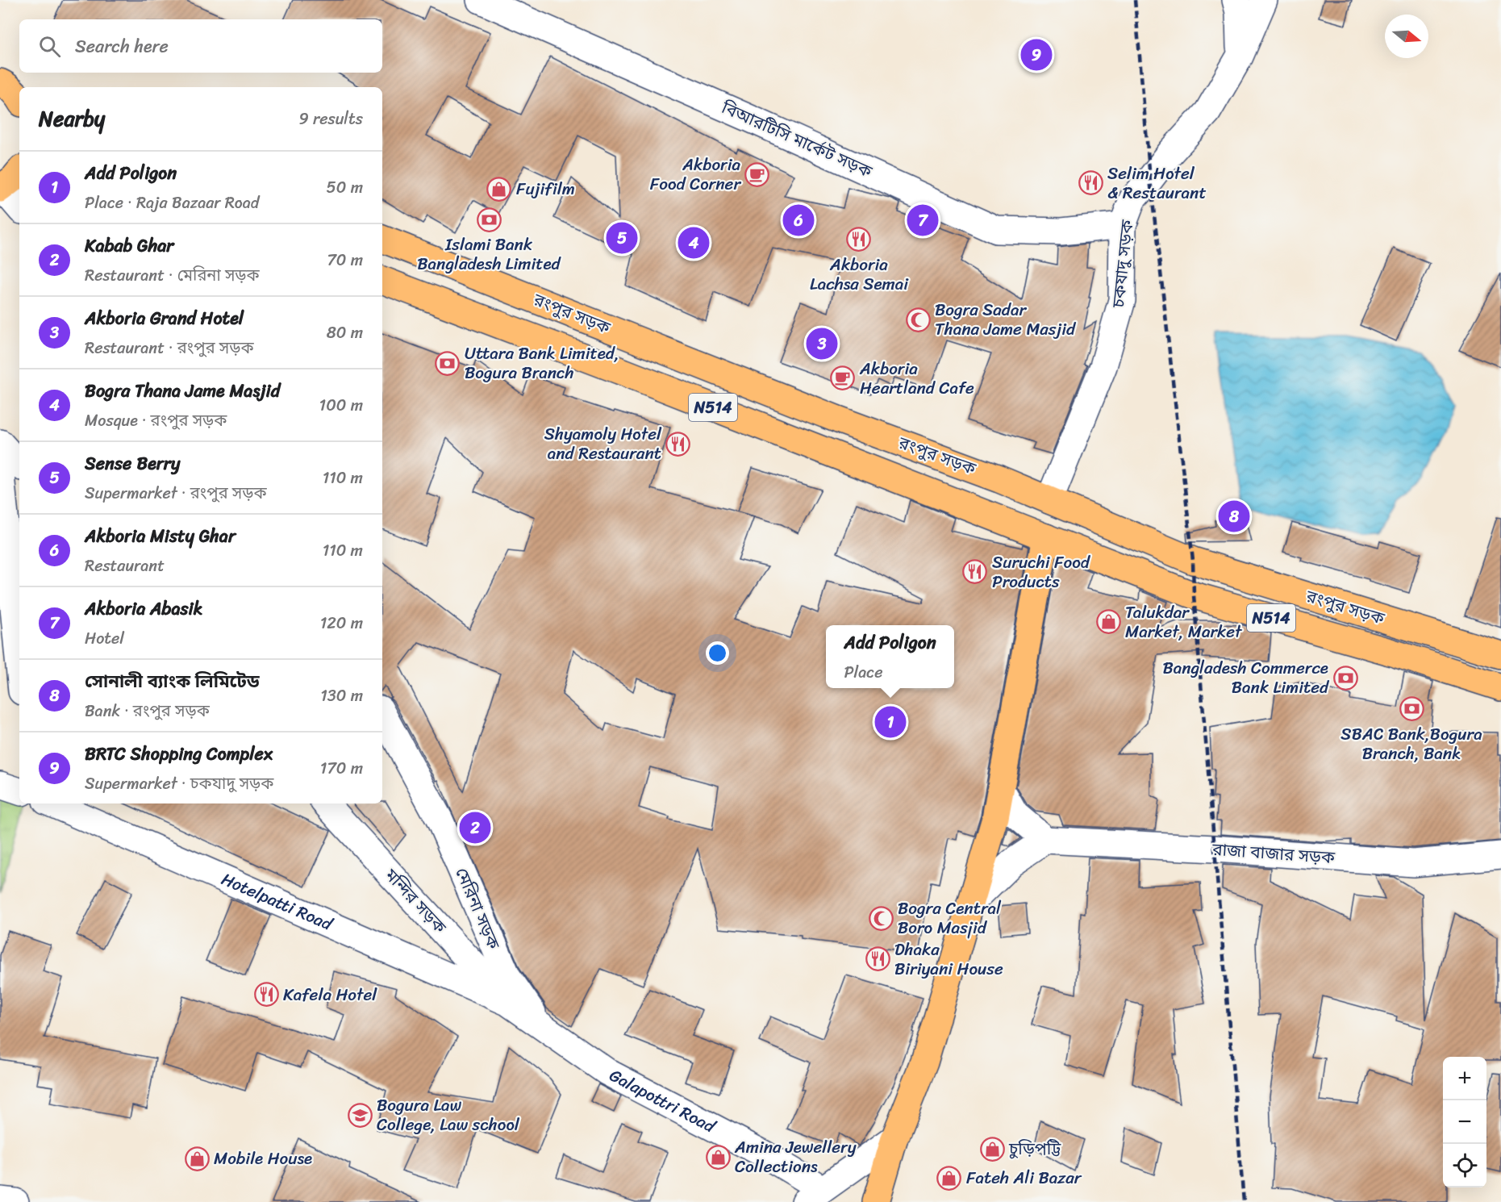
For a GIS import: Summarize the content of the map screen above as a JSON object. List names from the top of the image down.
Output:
{
  "streets": {
    "main road": ["রংপুর সড়ক", "N514"],
    "street": [
      "বিআরটিসি মার্কেট সড়ক",
      "চকযাদু সড়ক",
      "রাজা বাজার সড়ক",
      "Hotelpatti Road",
      "মন্দির সড়ক",
      "মেরিনা সড়ক",
      "Galapottri Road"
    ]
  },
  "crossings": [
    ["বিআরটিসি মার্কেট সড়ক", "চকযাদু সড়ক"],
    ["চকযাদু সড়ক", "রংপুর সড়ক"],
    ["Hotelpatti Road", "মন্দির সড়ক"],
    ["Hotelpatti Road", "Galapottri Road"],
    ["মন্দির সড়ক", "Galapottri Road"],
    ["মেরিনা সড়ক", "Galapottri Road"]
  ],
  "places": {
    "cafe": ["Akboria Food Corner", "Akboria Heartland Cafe"],
    "restaurant": [
      "Selim Hotel & Restaurant",
      "Akboria Lachsa Semai",
      "Shyamoly Hotel and Restaurant",
      "Suruchi Food Products",
      "Dhaka Biriyani House",
      "Kafela Hotel"
    ],
    "shop": [
      "Fujifilm",
      "Talukdar Market, Market",
      "চুড়িপট্টি",
      "Amina Jewellery Collections",
      "Mobile House",
      "Fateh Ali Bazar"
    ],
    "bank": [
      "Islami Bank Bangladesh Limited",
      "Uttara Bank Limited, Bogura Branch",
      "Bangladesh Commerce Bank Limited",
      "SBAC Bank,Bogura Branch, Bank"
    ],
    "mosque": ["Bogra Sadar Thana Jame Masjid", "Bogra Central Boro Masjid"],
    "school or university": ["Bogura Law College, Law school"]
  },
  "north": "right",
  "page": {
    "search": "Search here",
    "pins": [
      "9",
      "6",
      "7",
      "5",
      "4",
      "3",
      "8",
      "1",
      "2"
    ],
    "heading": ["Nearby", "9 results"],
    "list": [
      {
        "mark": "1",
        "name": "Add Poligon",
        "note": "Place · Raja Bazaar Road",
        "value": "50 m"
      },
      {
        "mark": "2",
        "name": "Kabab Ghar",
        "note": "Restaurant · মেরিনা সড়ক",
        "value": "70 m"
      },
      {
        "mark": "3",
        "name": "Akboria Grand Hotel",
        "note": "Restaurant · রংপুর সড়ক",
        "value": "80 m"
      },
      {
        "mark": "4",
        "name": "Bogra Thana Jame Masjid",
        "note": "Mosque · রংপুর সড়ক",
        "value": "100 m"
      },
      {
        "mark": "5",
        "name": "Sense Berry",
        "note": "Supermarket · রংপুর সড়ক",
        "value": "110 m"
      },
      {
        "mark": "6",
        "name": "Akboria Misty Ghar",
        "note": "Restaurant",
        "value": "110 m"
      },
      {
        "mark": "7",
        "name": "Akboria Abasik",
        "note": "Hotel",
        "value": "120 m"
      },
      {
        "mark": "8",
        "name": "সোনালী ব্যাংক লিমিটেড",
        "note": "Bank · রংপুর সড়ক",
        "value": "130 m"
      },
      {
        "mark": "9",
        "name": "BRTC Shopping Complex",
        "note": "Supermarket · চকযাদু সড়ক",
        "value": "170 m"
      }
    ],
    "popup": ["Add Poligon", "Place"],
    "map_buttons": ["+", "−"]
  }
}
